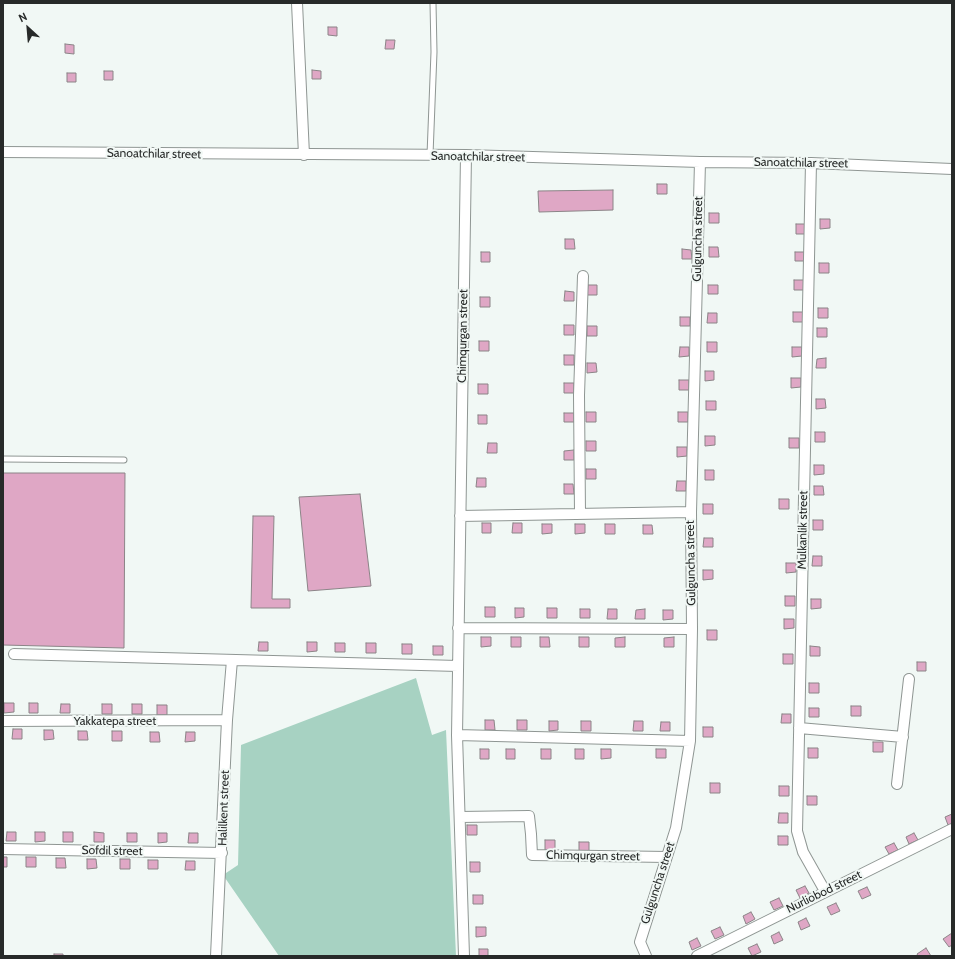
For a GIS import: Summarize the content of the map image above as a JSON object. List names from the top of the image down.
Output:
{
  "streets": {
    "street": [
      "Sanoatchilar street",
      "Gulguncha street",
      "Chimqurgan street",
      "Mulkanlik street",
      "Yakkatepa street",
      "Halilkent street",
      "Sofdil street",
      "Nurliobod street"
    ]
  },
  "crossings": [
    ["Sanoatchilar street", "Gulguncha street"],
    ["Sanoatchilar street", "Chimqurgan street"],
    ["Sanoatchilar street", "Mulkanlik street"],
    ["Gulguncha street", "Chimqurgan street"],
    ["Mulkanlik street", "Nurliobod street"],
    ["Yakkatepa street", "Halilkent street"],
    ["Halilkent street", "Sofdil street"]
  ],
  "north": "top left"
}
